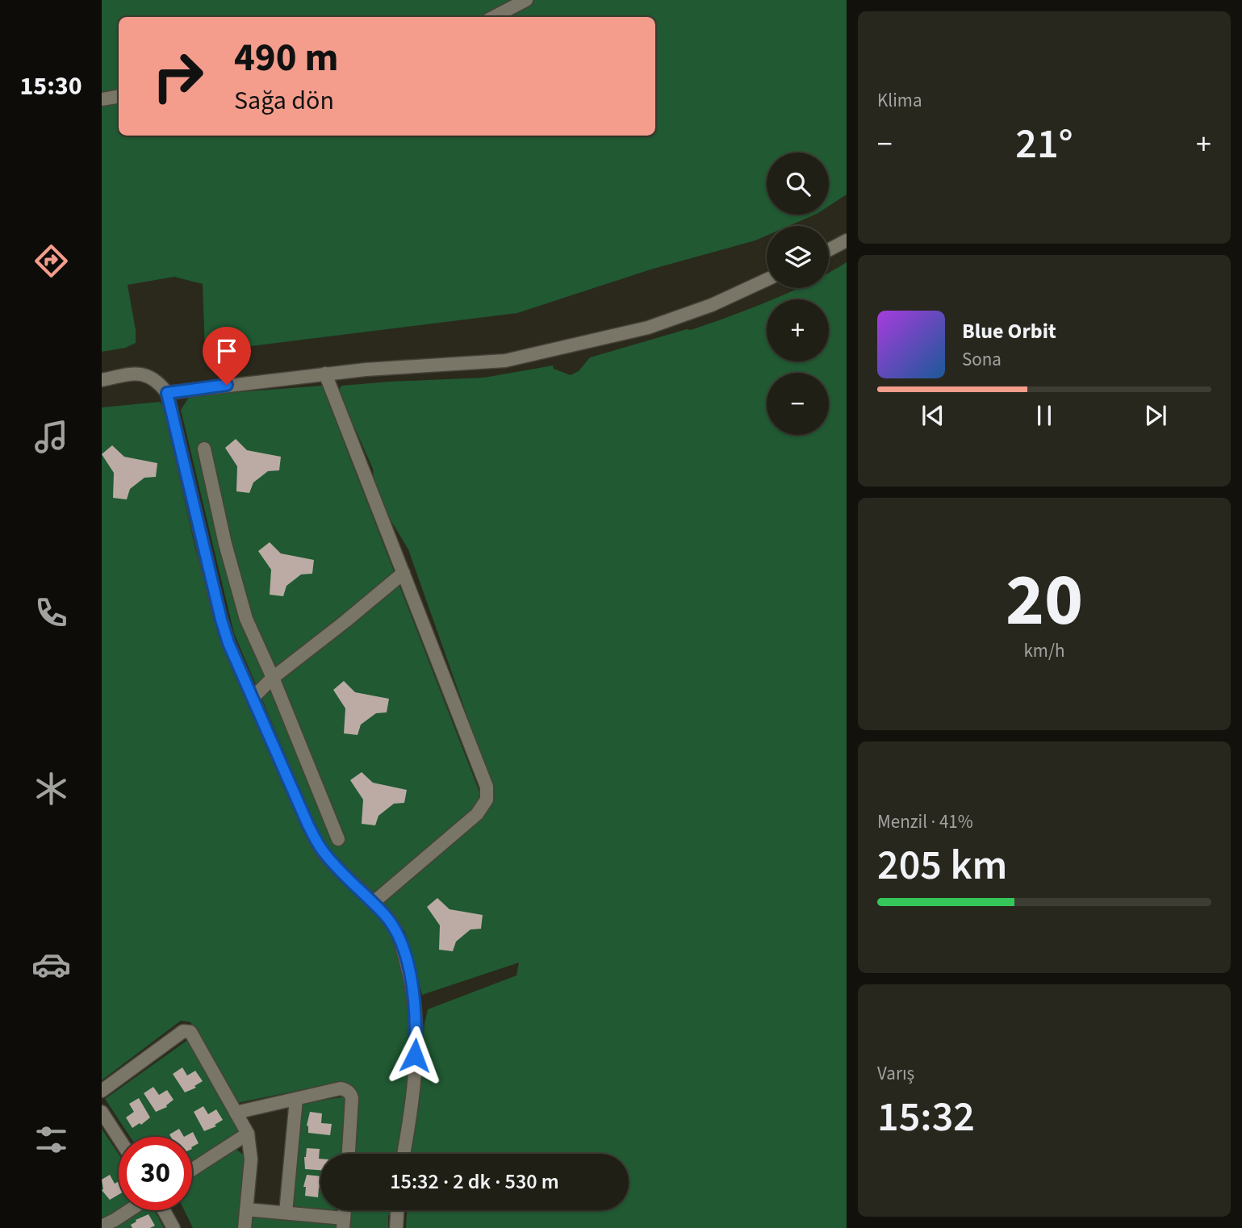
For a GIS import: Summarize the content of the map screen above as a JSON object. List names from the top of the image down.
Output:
{
  "page": {
    "tabs": "15:30",
    "tile": [
      "Klima",
      ["20", "km/h"],
      ["Menzil · 41%", "205 km"],
      ["Varış", "15:32"]
    ],
    "turn": ["490 m", "Sağa dön"],
    "heat": ["−", "21°", "+"],
    "map_buttons": ["+", "−"],
    "song": ["Blue Orbit", "Sona"],
    "limit": "30",
    "trip": "15:32 · 2 dk · 530 m"
  }
}
